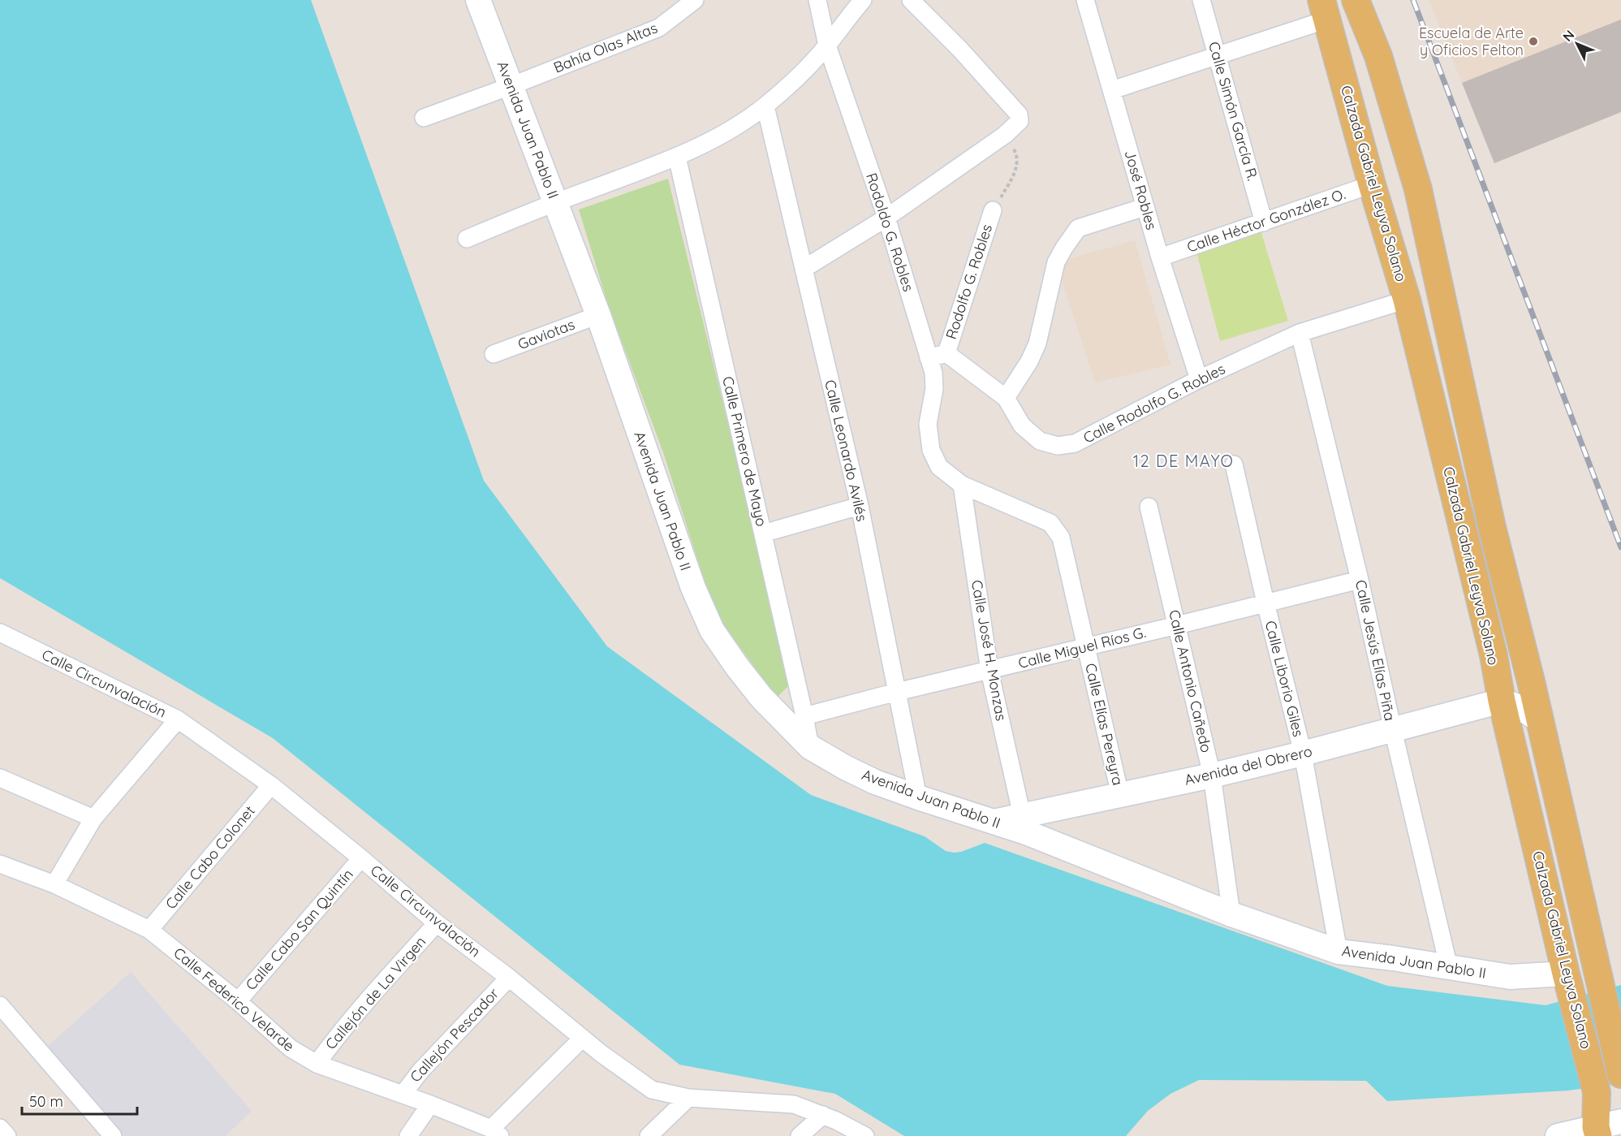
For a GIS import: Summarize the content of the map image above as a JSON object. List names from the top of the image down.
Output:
{
  "streets": {
    "main road": ["Avenida Juan Pablo II", "Calzada Gabriel Leyva Solano", "Avenida del Obrero"],
    "street": [
      "Bahía Olas Altas",
      "Calle Simón García R.",
      "José Robles",
      "Calle Héctor González O.",
      "Rodoldo G. Robles",
      "Rodolfo G. Robles",
      "Gaviotas",
      "Calle Rodolfo G. Robles",
      "Calle Leonardo Avilés",
      "Calle Primero de Mayo",
      "Calle Miguel Ríos G.",
      "Calle José H. Monzas",
      "Calle Jesús Elías Piña",
      "Calle Liborio Giles",
      "Calle Antonio Cañedo",
      "Calle Circunvalación",
      "Calle Elías Pereyra",
      "Calle Cabo Colonet",
      "Calle Cabo San Quintín",
      "Callejón de La Virgen",
      "Calle Federico Velarde",
      "Callejón Pescador"
    ]
  },
  "crossings": [
    ["Bahía Olas Altas", "Avenida Juan Pablo II"],
    ["Calle Simón García R.", "Calle Héctor González O."],
    ["Avenida Juan Pablo II", "Calzada Gabriel Leyva Solano"],
    ["Avenida Juan Pablo II", "Gaviotas"],
    ["Avenida Juan Pablo II", "Calle Leonardo Avilés"],
    ["Avenida Juan Pablo II", "Calle Primero de Mayo"],
    ["Avenida Juan Pablo II", "Calle José H. Monzas"],
    ["Avenida Juan Pablo II", "Calle Jesús Elías Piña"],
    ["Avenida Juan Pablo II", "Calle Liborio Giles"],
    ["Avenida Juan Pablo II", "Calle Antonio Cañedo"],
    ["Avenida Juan Pablo II", "Avenida del Obrero"],
    ["Calzada Gabriel Leyva Solano", "Calle Héctor González O."],
    ["Calzada Gabriel Leyva Solano", "Calle Rodolfo G. Robles"],
    ["Calzada Gabriel Leyva Solano", "Avenida del Obrero"],
    ["José Robles", "Calle Héctor González O."],
    ["José Robles", "Calle Rodolfo G. Robles"],
    ["Rodoldo G. Robles", "Calle José H. Monzas"],
    ["Rodoldo G. Robles", "Calle Elías Pereyra"],
    ["Rodolfo G. Robles", "Calle Rodolfo G. Robles"],
    ["Calle Rodolfo G. Robles", "Calle Jesús Elías Piña"],
    ["Calle Leonardo Avilés", "Calle Miguel Ríos G."],
    ["Calle Primero de Mayo", "Calle Miguel Ríos G."],
    ["Calle Miguel Ríos G.", "Calle José H. Monzas"],
    ["Calle Miguel Ríos G.", "Calle Jesús Elías Piña"],
    ["Calle Miguel Ríos G.", "Calle Liborio Giles"],
    ["Calle Miguel Ríos G.", "Calle Antonio Cañedo"],
    ["Calle Miguel Ríos G.", "Calle Elías Pereyra"],
    ["Calle José H. Monzas", "Calle Elías Pereyra"],
    ["Calle José H. Monzas", "Avenida del Obrero"],
    ["Calle Jesús Elías Piña", "Avenida del Obrero"],
    ["Calle Liborio Giles", "Avenida del Obrero"],
    ["Calle Antonio Cañedo", "Avenida del Obrero"],
    ["Calle Circunvalación", "Calle Cabo Colonet"],
    ["Calle Circunvalación", "Calle Cabo San Quintín"],
    ["Calle Circunvalación", "Callejón de La Virgen"],
    ["Calle Circunvalación", "Callejón Pescador"],
    ["Calle Elías Pereyra", "Avenida del Obrero"],
    ["Calle Cabo Colonet", "Calle Federico Velarde"],
    ["Calle Cabo San Quintín", "Calle Federico Velarde"],
    ["Callejón de La Virgen", "Calle Federico Velarde"],
    ["Calle Federico Velarde", "Callejón Pescador"]
  ],
  "districts": ["12 DE MAYO"],
  "places": ["Escuela de Arte y Oficios Felton"],
  "scale_bar": "50 m",
  "north": "top left"
}
